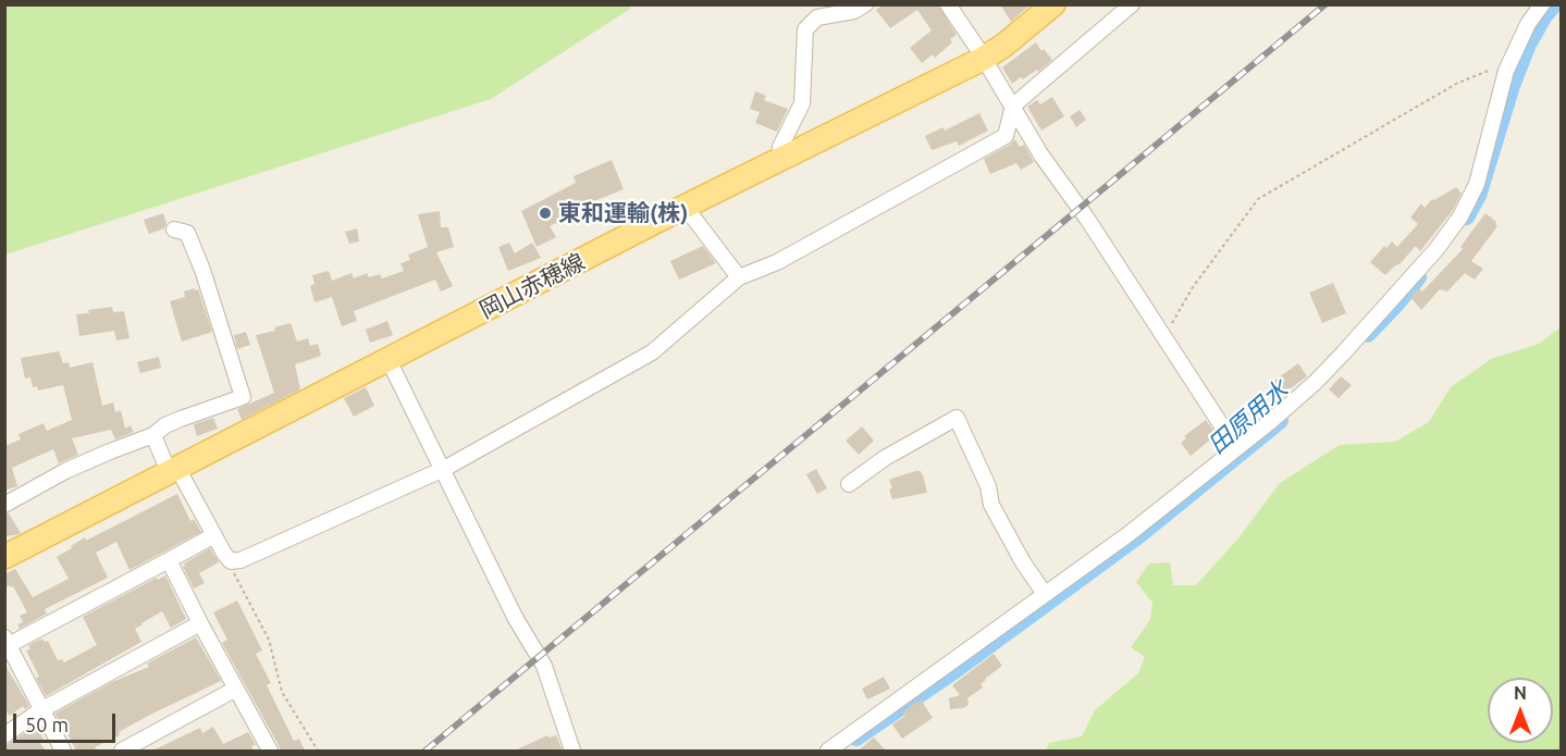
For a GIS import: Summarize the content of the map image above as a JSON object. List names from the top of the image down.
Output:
{
  "streets": {
    "main road": ["岡山赤穂線"]
  },
  "water": ["田原用水"],
  "places": ["東和運輸(株)"],
  "scale_bar": "50 m",
  "north": "top"
}
